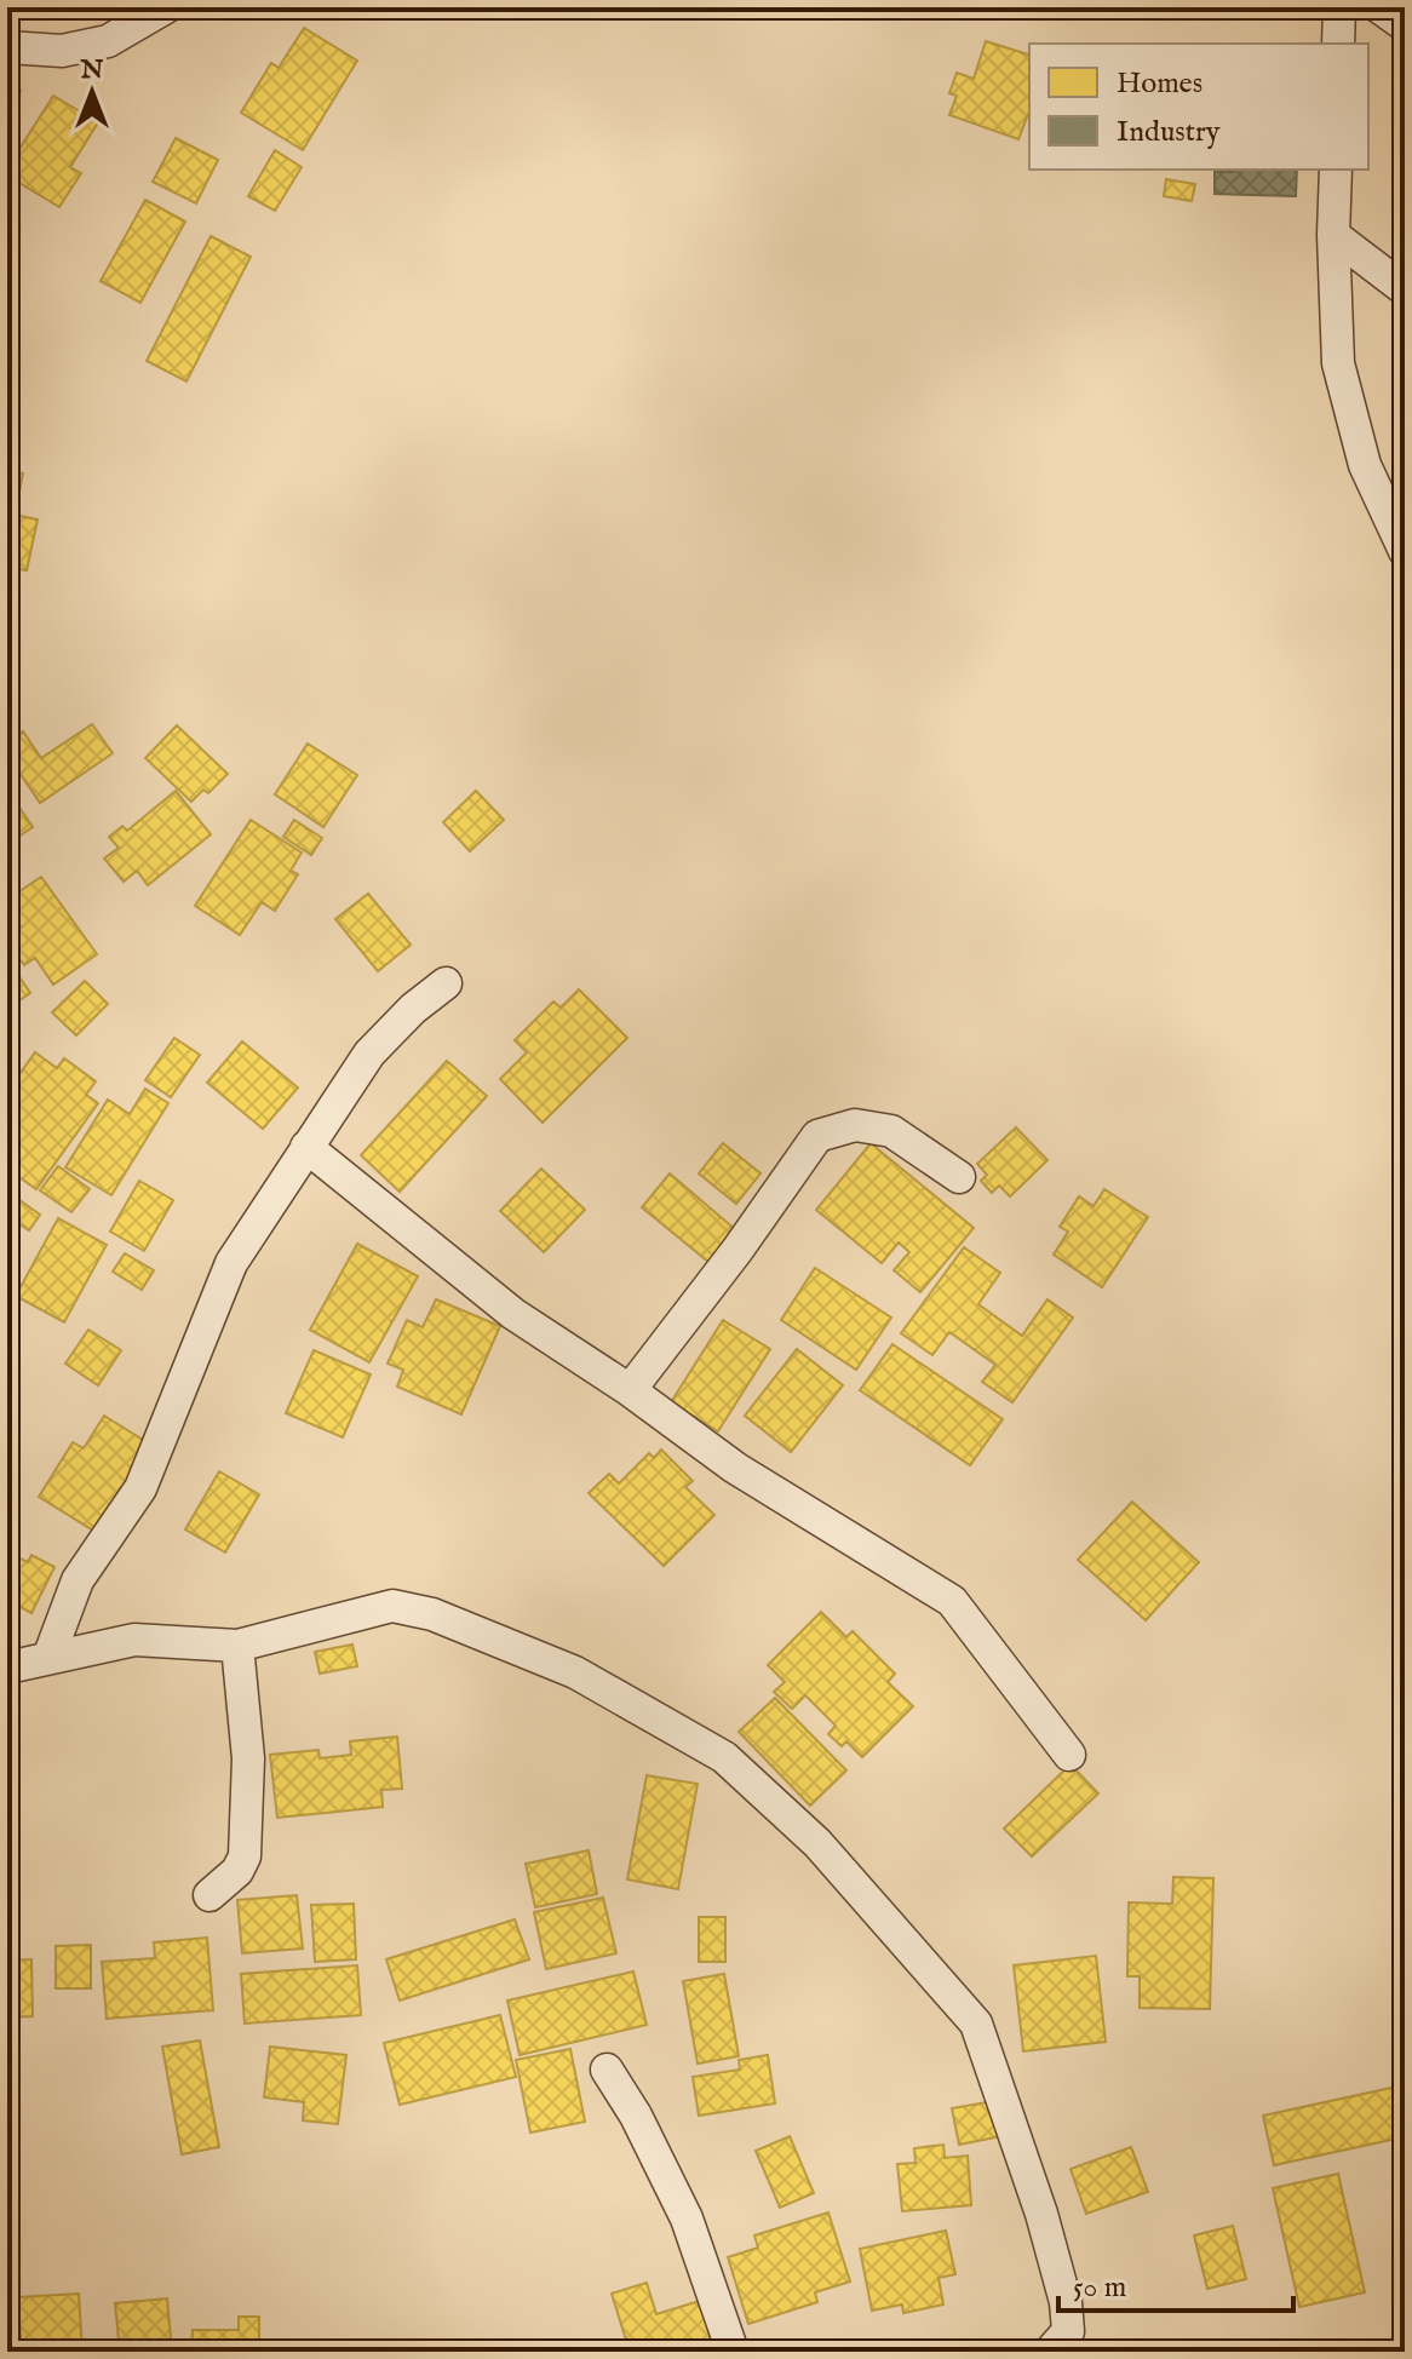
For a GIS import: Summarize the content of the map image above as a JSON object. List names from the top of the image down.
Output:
{
  "legend": ["Homes", "Industry"],
  "scale_bar": "50 m",
  "north": "top"
}
